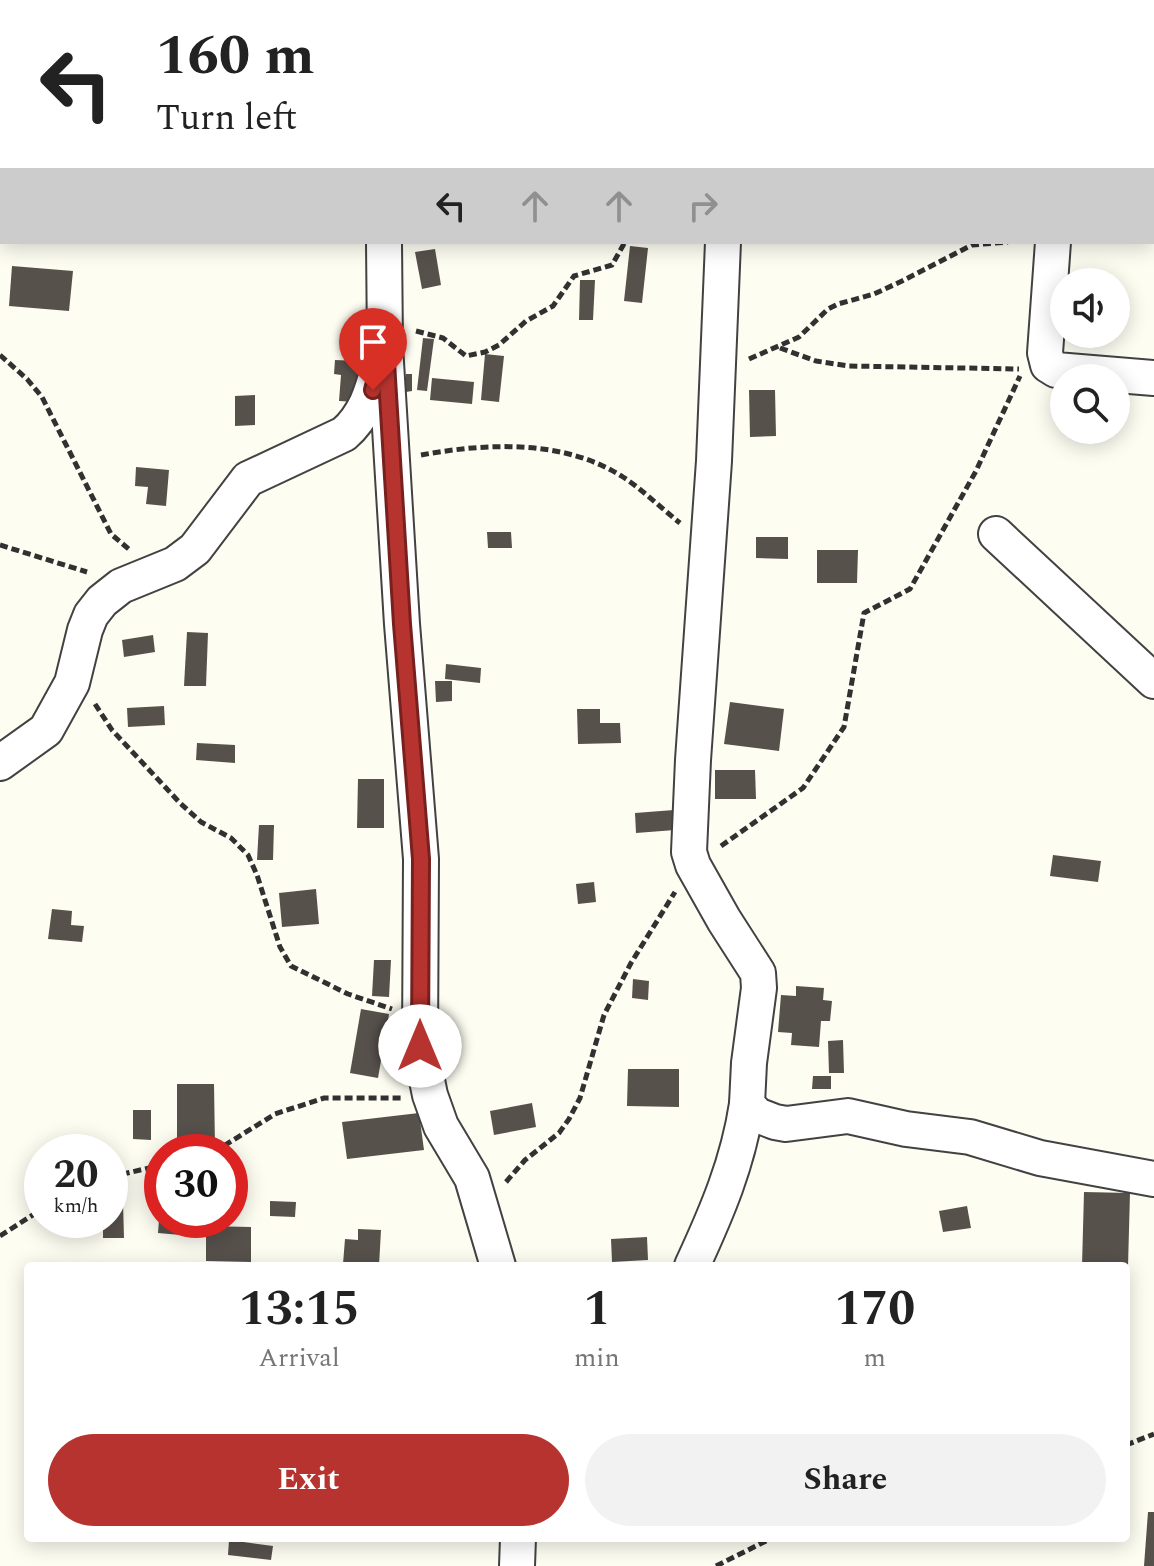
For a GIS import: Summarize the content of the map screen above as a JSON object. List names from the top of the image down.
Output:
{
  "page": {
    "turn": ["160 m", "Turn left"],
    "speed": "20 km/h",
    "limit": "30",
    "eta": [
      "13:15",
      "Arrival",
      "1",
      "min",
      "170",
      "m"
    ],
    "buttons": ["Exit", "Share"]
  }
}
